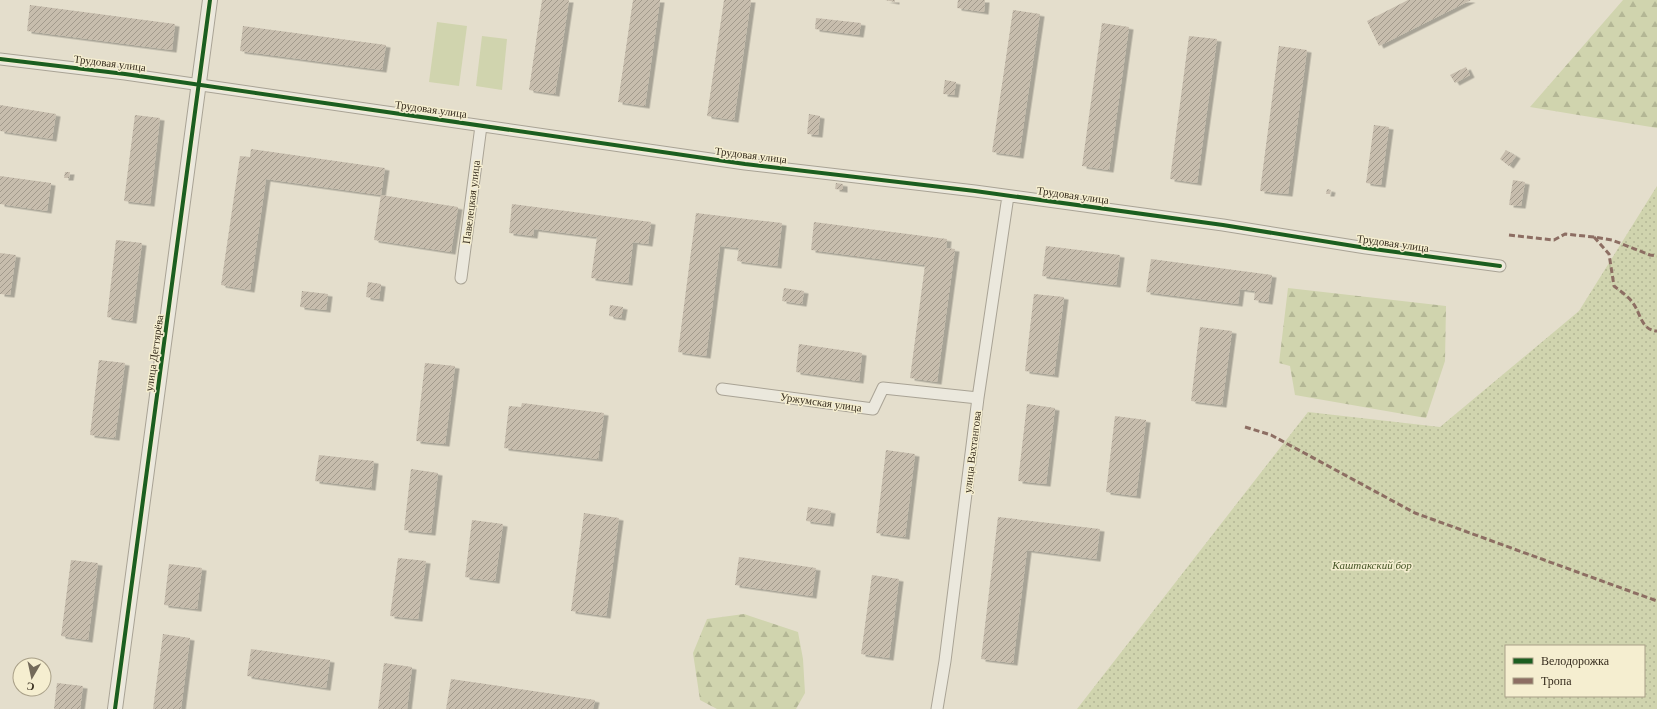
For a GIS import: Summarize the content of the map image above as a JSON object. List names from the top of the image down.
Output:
{
  "streets": {
    "street": [
      "Трудовая улица",
      "Павелецкая улица",
      "улица Дегтярёва",
      "Уржумская улица",
      "улица Вахтангова"
    ]
  },
  "crossings": [
    ["Трудовая улица", "Павелецкая улица"],
    ["Трудовая улица", "улица Дегтярёва"],
    ["Трудовая улица", "улица Вахтангова"],
    ["Уржумская улица", "улица Вахтангова"]
  ],
  "parks": ["Каштакский бор"],
  "legend": ["Велодорожка", "Тропа"],
  "north": "bottom"
}
